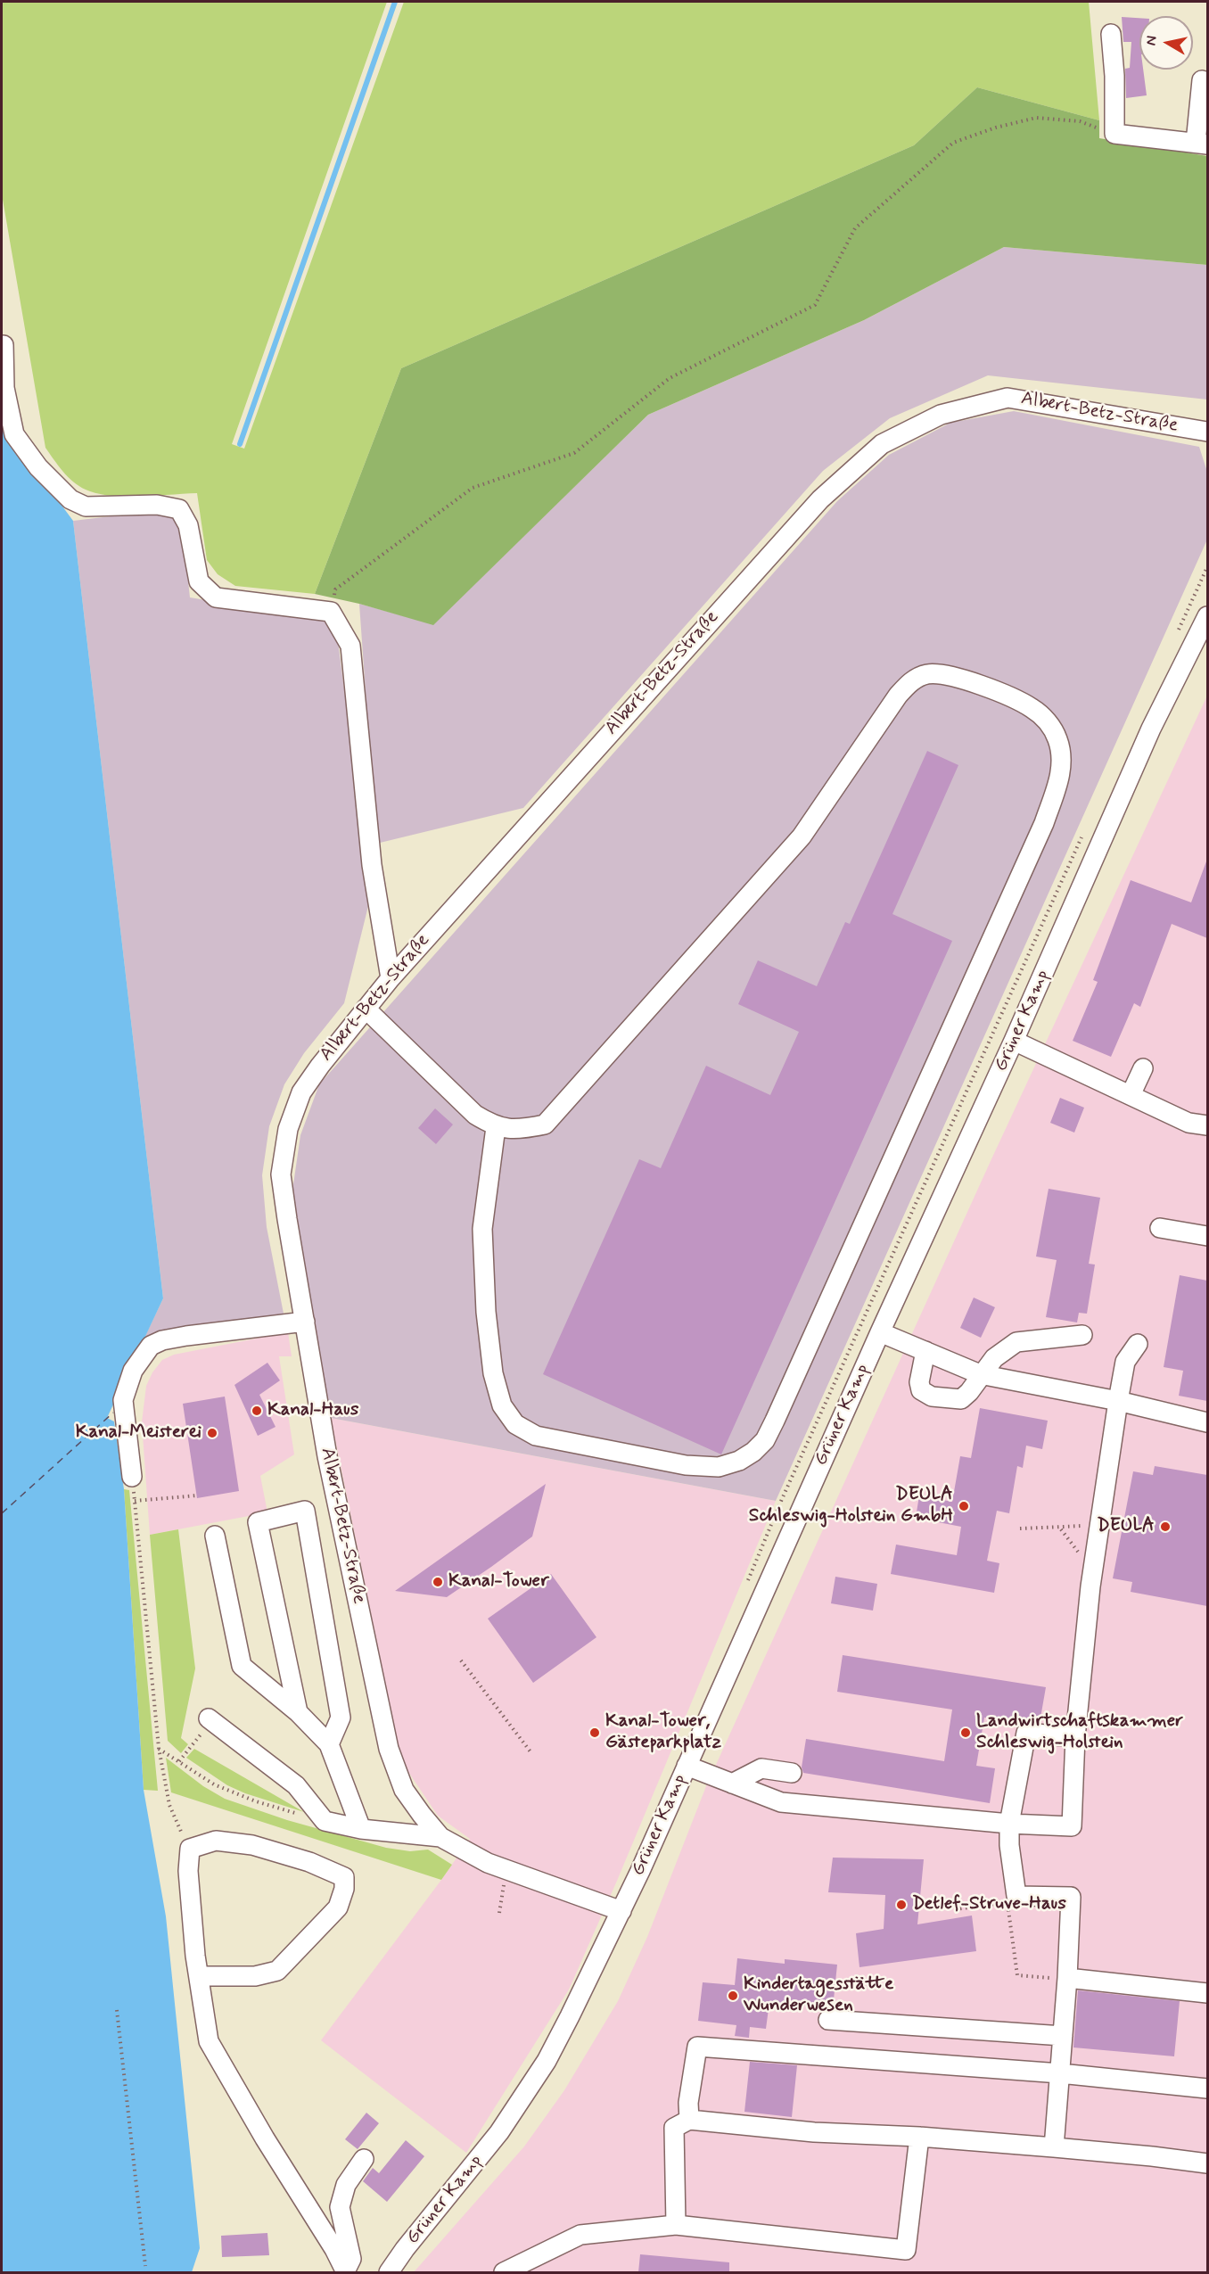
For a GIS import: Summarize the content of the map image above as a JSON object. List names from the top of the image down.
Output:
{
  "streets": {
    "street": ["Albert-Betz-Straße", "Grüner Kamp"]
  },
  "crossings": [
    ["Albert-Betz-Straße", "Grüner Kamp"]
  ],
  "places": [
    "Kanal-Haus",
    "Kanal-Meisterei",
    "DEULA Schleswig-Holstein GmbH",
    "DEULA",
    "Kanal-Tower",
    "Kanal-Tower, Gästeparkplatz",
    "Landwirtschaftskammer Schleswig-Holstein",
    "Detlef-Struve-Haus",
    "Kindertagesstätte Wunderwesen"
  ],
  "north": "left"
}
